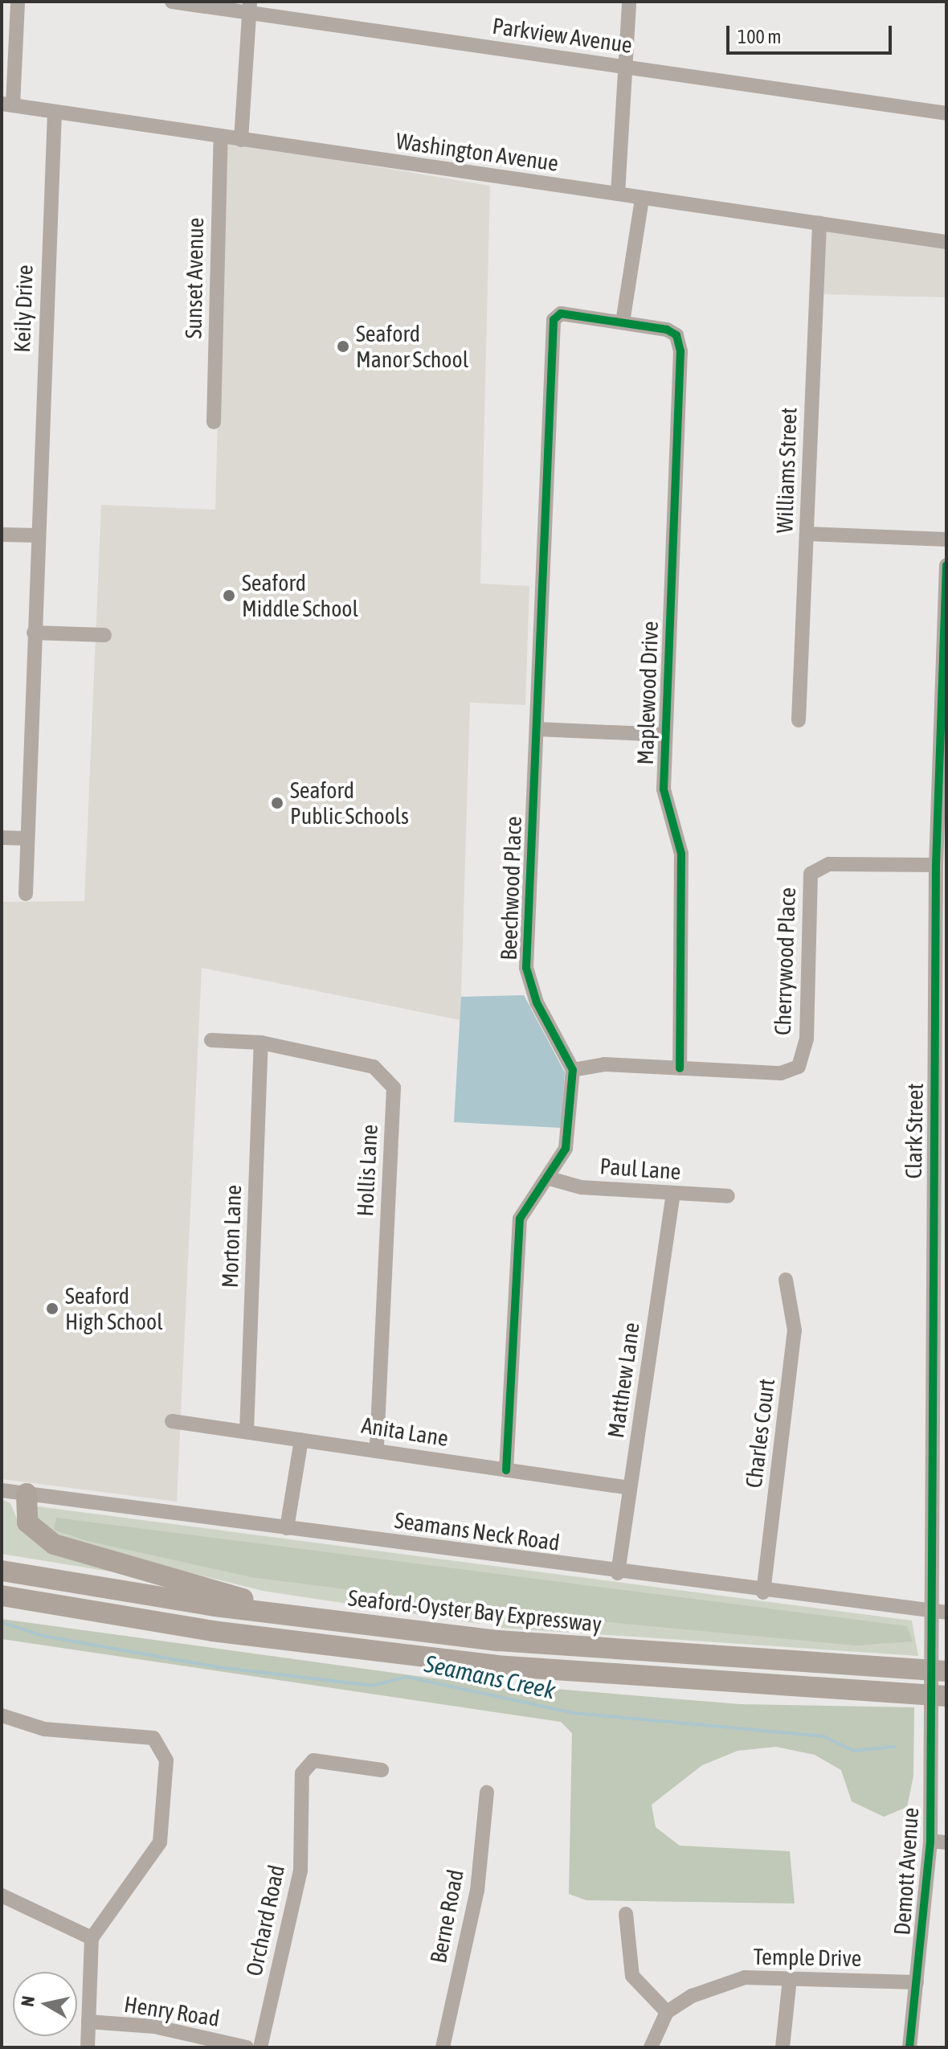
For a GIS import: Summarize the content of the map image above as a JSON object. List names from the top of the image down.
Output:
{
  "streets": {
    "highway": ["Seaford-Oyster Bay Expressway"],
    "street": [
      "Parkview Avenue",
      "Washington Avenue",
      "Sunset Avenue",
      "Keily Drive",
      "Williams Street",
      "Maplewood Drive",
      "Beechwood Place",
      "Cherrywood Place",
      "Clark Street",
      "Paul Lane",
      "Hollis Lane",
      "Morton Lane",
      "Matthew Lane",
      "Anita Lane",
      "Charles Court",
      "Seamans Neck Road",
      "Demott Avenue",
      "Berne Road",
      "Orchard Road",
      "Temple Drive",
      "Henry Road"
    ]
  },
  "crossings": [
    ["Washington Avenue", "Sunset Avenue"],
    ["Washington Avenue", "Keily Drive"],
    ["Washington Avenue", "Williams Street"],
    ["Maplewood Drive", "Beechwood Place"],
    ["Maplewood Drive", "Cherrywood Place"],
    ["Beechwood Place", "Cherrywood Place"],
    ["Cherrywood Place", "Clark Street"],
    ["Clark Street", "Seamans Neck Road"],
    ["Clark Street", "Demott Avenue"],
    ["Paul Lane", "Matthew Lane"],
    ["Hollis Lane", "Morton Lane"],
    ["Hollis Lane", "Anita Lane"],
    ["Morton Lane", "Anita Lane"],
    ["Matthew Lane", "Anita Lane"],
    ["Matthew Lane", "Seamans Neck Road"],
    ["Charles Court", "Seamans Neck Road"],
    ["Demott Avenue", "Temple Drive"]
  ],
  "water": ["Seamans Creek"],
  "places": [
    "Seaford Manor School",
    "Seaford Middle School",
    "Seaford Public Schools",
    "Seaford High School"
  ],
  "scale_bar": "100 m",
  "north": "left"
}
